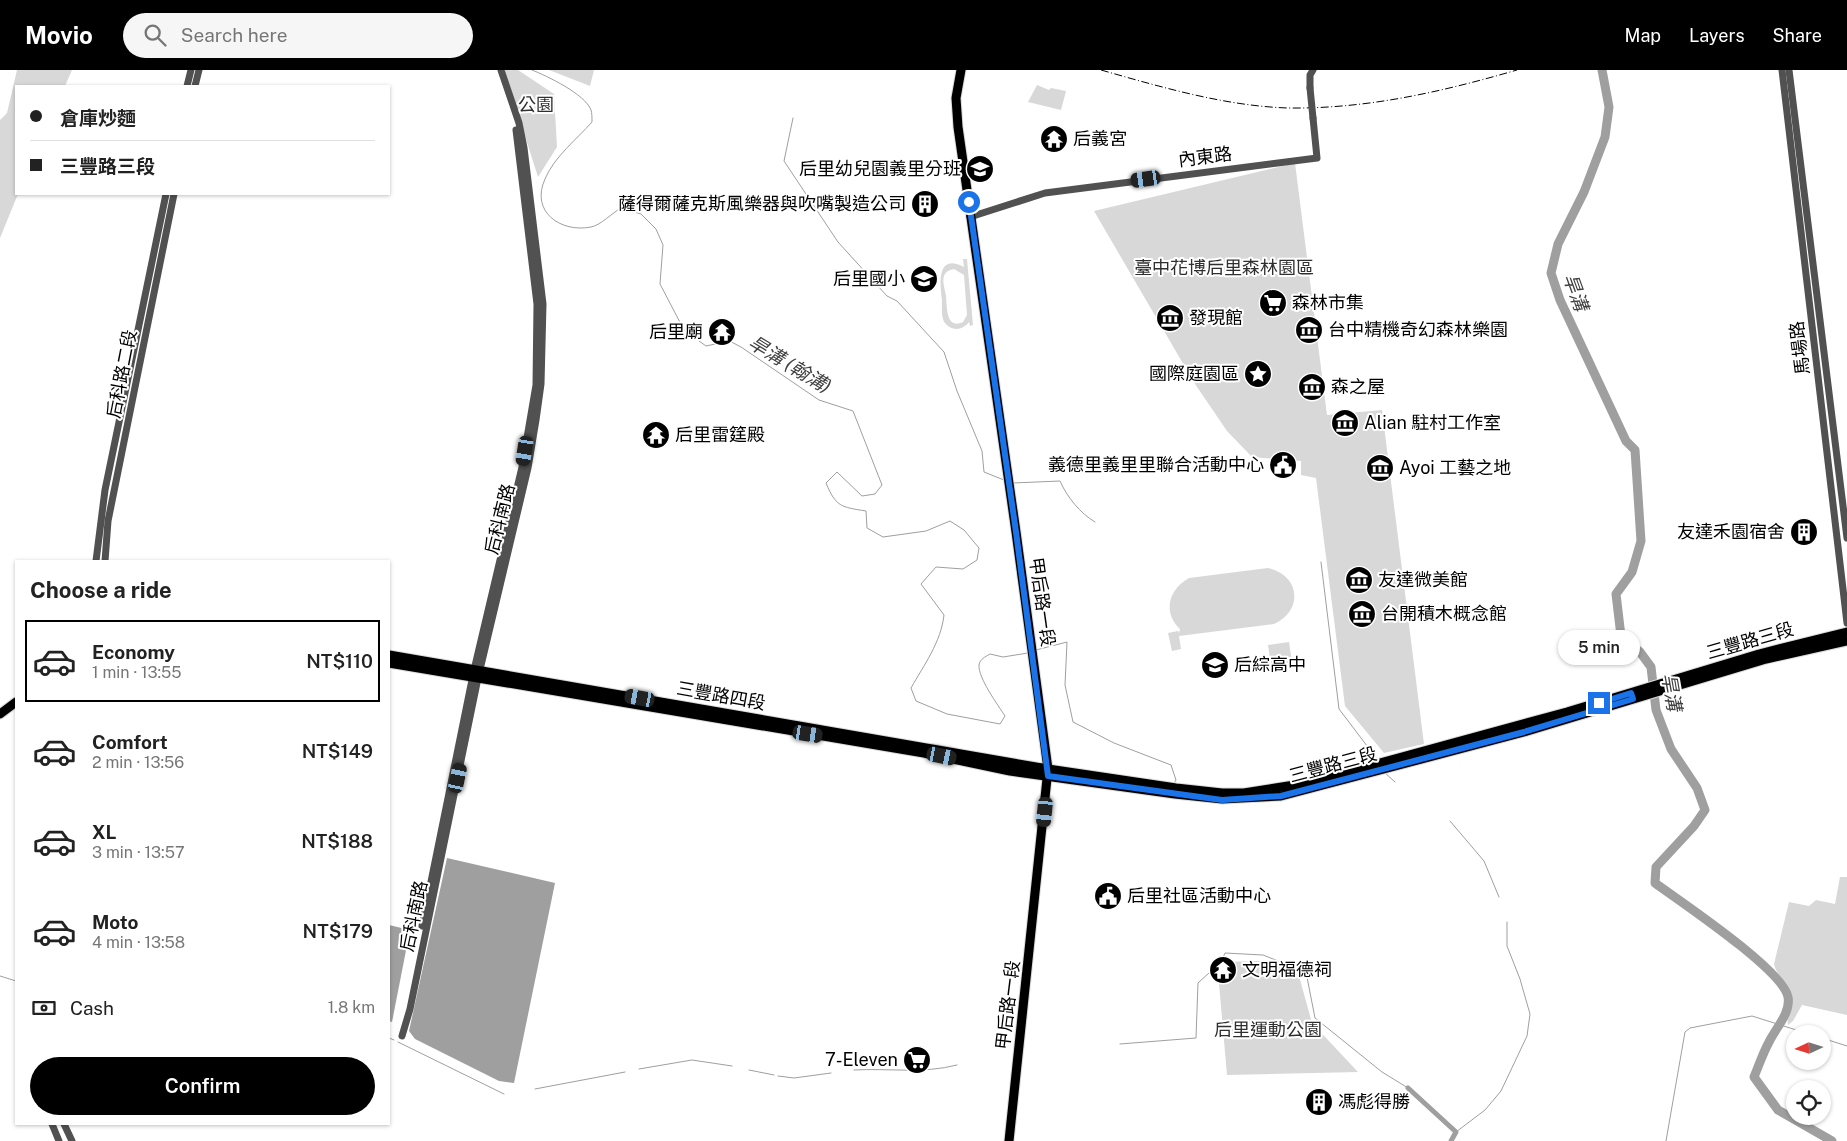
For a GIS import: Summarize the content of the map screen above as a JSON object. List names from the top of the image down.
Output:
{
  "streets": {
    "main road": ["甲后路一段", "三豐路三段", "三豐路四段"],
    "street": [
      "內東路",
      "馬場路",
      "后科路二段",
      "后科南路"
    ]
  },
  "crossings": [
    ["內東路", "甲后路一段"],
    ["后科南路", "三豐路四段"],
    ["甲后路一段", "三豐路三段"],
    ["甲后路一段", "三豐路四段"],
    ["三豐路三段", "三豐路四段"]
  ],
  "water": ["旱溝", "旱溝 (翰溝)"],
  "parks": ["公園", "臺中花博后里森林園區", "后里運動公園"],
  "places": {
    "temple": [
      "后義宮",
      "后里廟",
      "后里雷筳殿",
      "文明福德祠"
    ],
    "school or university": ["后里幼兒園義里分班", "后里國小", "后綜高中"],
    "building": ["薩得爾薩克斯風樂器與吹嘴製造公司", "友達禾園宿舍", "馮彪得勝"],
    "supermarket": ["森林市集", "7-Eleven"],
    "museum": [
      "發現館",
      "台中精機奇幻森林樂園",
      "森之屋",
      "Alian 駐村工作室",
      "Ayoi 工藝之地",
      "友達微美館",
      "台開積木概念館"
    ],
    "place": ["國際庭園區"],
    "public building": ["義德里義里里聯合活動中心", "后里社區活動中心"]
  },
  "north": "left",
  "page": {
    "header": "Movio",
    "search": "Search here",
    "nav": ["Map", "Layers", "Share"],
    "banner": ["倉庫炒麵", "三豐路三段"],
    "heading": "Choose a ride",
    "list": [
      {
        "name": "Economy",
        "note": "1 min · 13:55",
        "value": "NT$110"
      },
      {
        "name": "Comfort",
        "note": "2 min · 13:56",
        "value": "NT$149"
      },
      {
        "name": "XL",
        "note": "3 min · 13:57",
        "value": "NT$188"
      },
      {
        "name": "Moto",
        "note": "4 min · 13:58",
        "value": "NT$179"
      }
    ],
    "bubble": "5 min",
    "pay": ["Cash", "1.8 km"],
    "buttons": "Confirm"
  }
}
